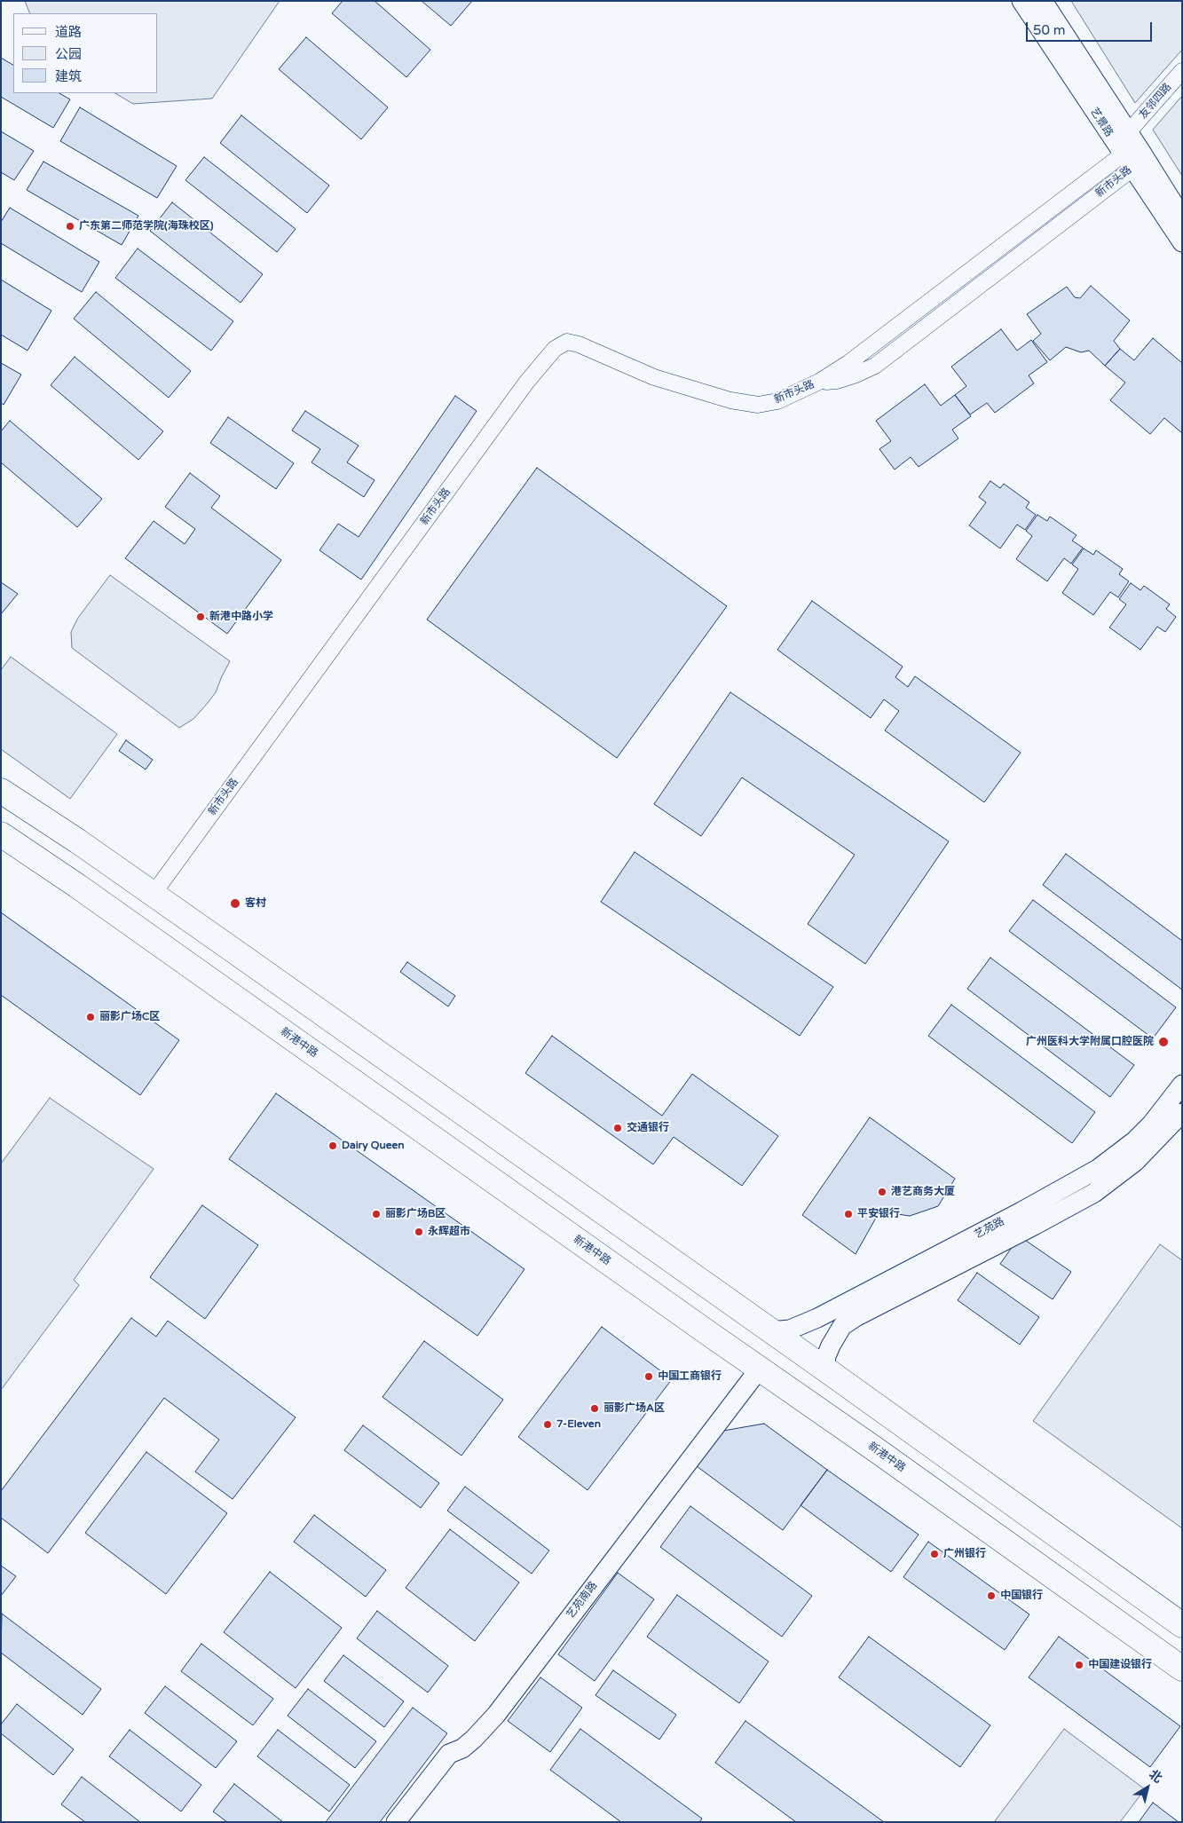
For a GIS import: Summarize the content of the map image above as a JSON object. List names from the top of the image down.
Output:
{
  "streets": {
    "main road": ["新港中路"],
    "street": [
      "友邻四路",
      "艺景路",
      "新市头路",
      "艺苑路",
      "艺苑南路"
    ]
  },
  "crossings": [
    ["友邻四路", "艺景路"],
    ["艺景路", "新市头路"],
    ["新港中路", "艺苑南路"]
  ],
  "places": [
    "广东第二师范学院(海珠校区)",
    "新港中路小学",
    "客村",
    "丽影广场C区",
    "广州医科大学附属口腔医院",
    "交通银行",
    "Dairy Queen",
    "港艺商务大厦",
    "丽影广场B区",
    "平安银行",
    "永辉超市",
    "中国工商银行",
    "丽影广场A区",
    "7-Eleven",
    "广州银行",
    "中国银行",
    "中国建设银行"
  ],
  "legend": ["道路", "公园", "建筑"],
  "scale_bar": "50 m",
  "north": "top right"
}
